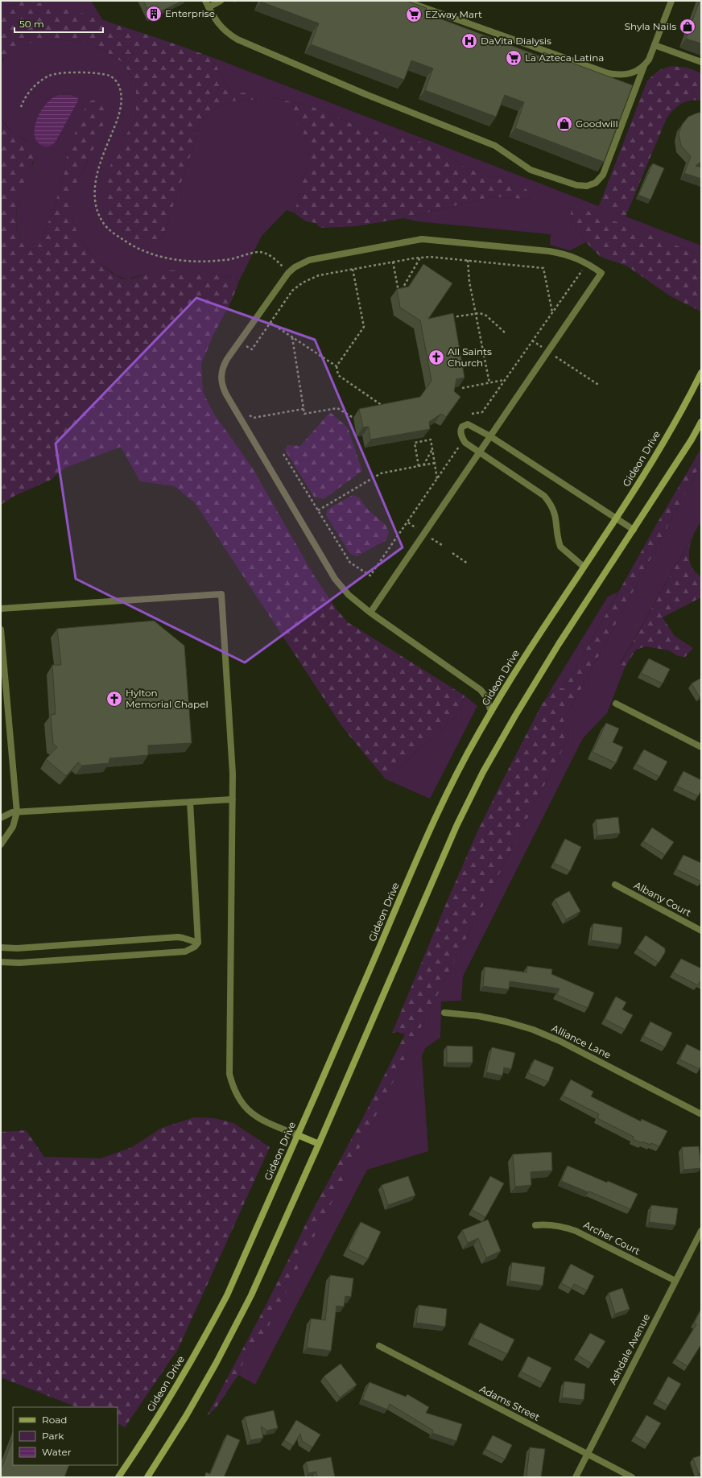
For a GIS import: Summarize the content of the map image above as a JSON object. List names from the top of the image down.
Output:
{
  "streets": {
    "main road": ["Gideon Drive"],
    "street": [
      "Albany Court",
      "Alliance Lane",
      "Archer Court",
      "Ashdale Avenue",
      "Adams Street"
    ]
  },
  "crossings": [
    ["Archer Court", "Ashdale Avenue"],
    ["Ashdale Avenue", "Adams Street"]
  ],
  "places": {
    "building": ["Enterprise"],
    "supermarket": ["EZway Mart", "La Azteca Latina"],
    "shop": ["Shyla Nails", "Goodwill"],
    "hospital": ["DaVita Dialysis"],
    "church": ["All Saints Church", "Hylton Memorial Chapel"]
  },
  "legend": ["Road", "Park", "Water"],
  "scale_bar": "50 m"
}
